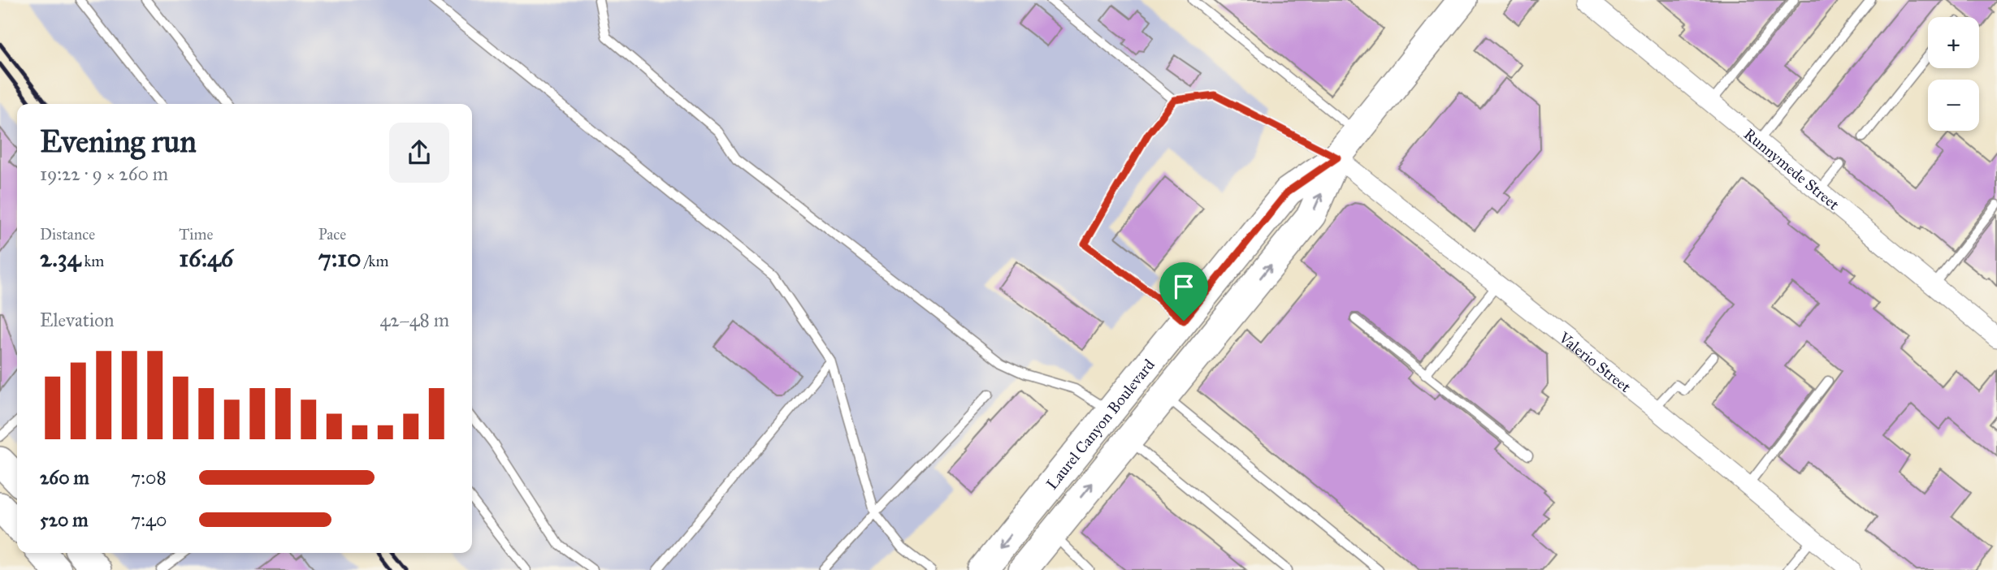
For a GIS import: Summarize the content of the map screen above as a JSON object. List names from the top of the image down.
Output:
{
  "streets": {
    "main road": ["Laurel Canyon Boulevard"],
    "street": ["Runnymede Street", "Valerio Street"]
  },
  "crossings": [
    ["Valerio Street", "Laurel Canyon Boulevard"]
  ],
  "page": {
    "map_buttons": ["+", "−"],
    "heading": ["Evening run", "19:22 · 9 × 260 m"],
    "stats": [
      ["Distance", "2.34 km"],
      ["Time", "16:46"],
      ["Pace", "7:10 /km"]
    ],
    "chart": ["Elevation", "42–48 m"],
    "list": [
      {
        "name": "260 m",
        "note": "7:08"
      },
      {
        "name": "520 m",
        "note": "7:40"
      }
    ]
  }
}
